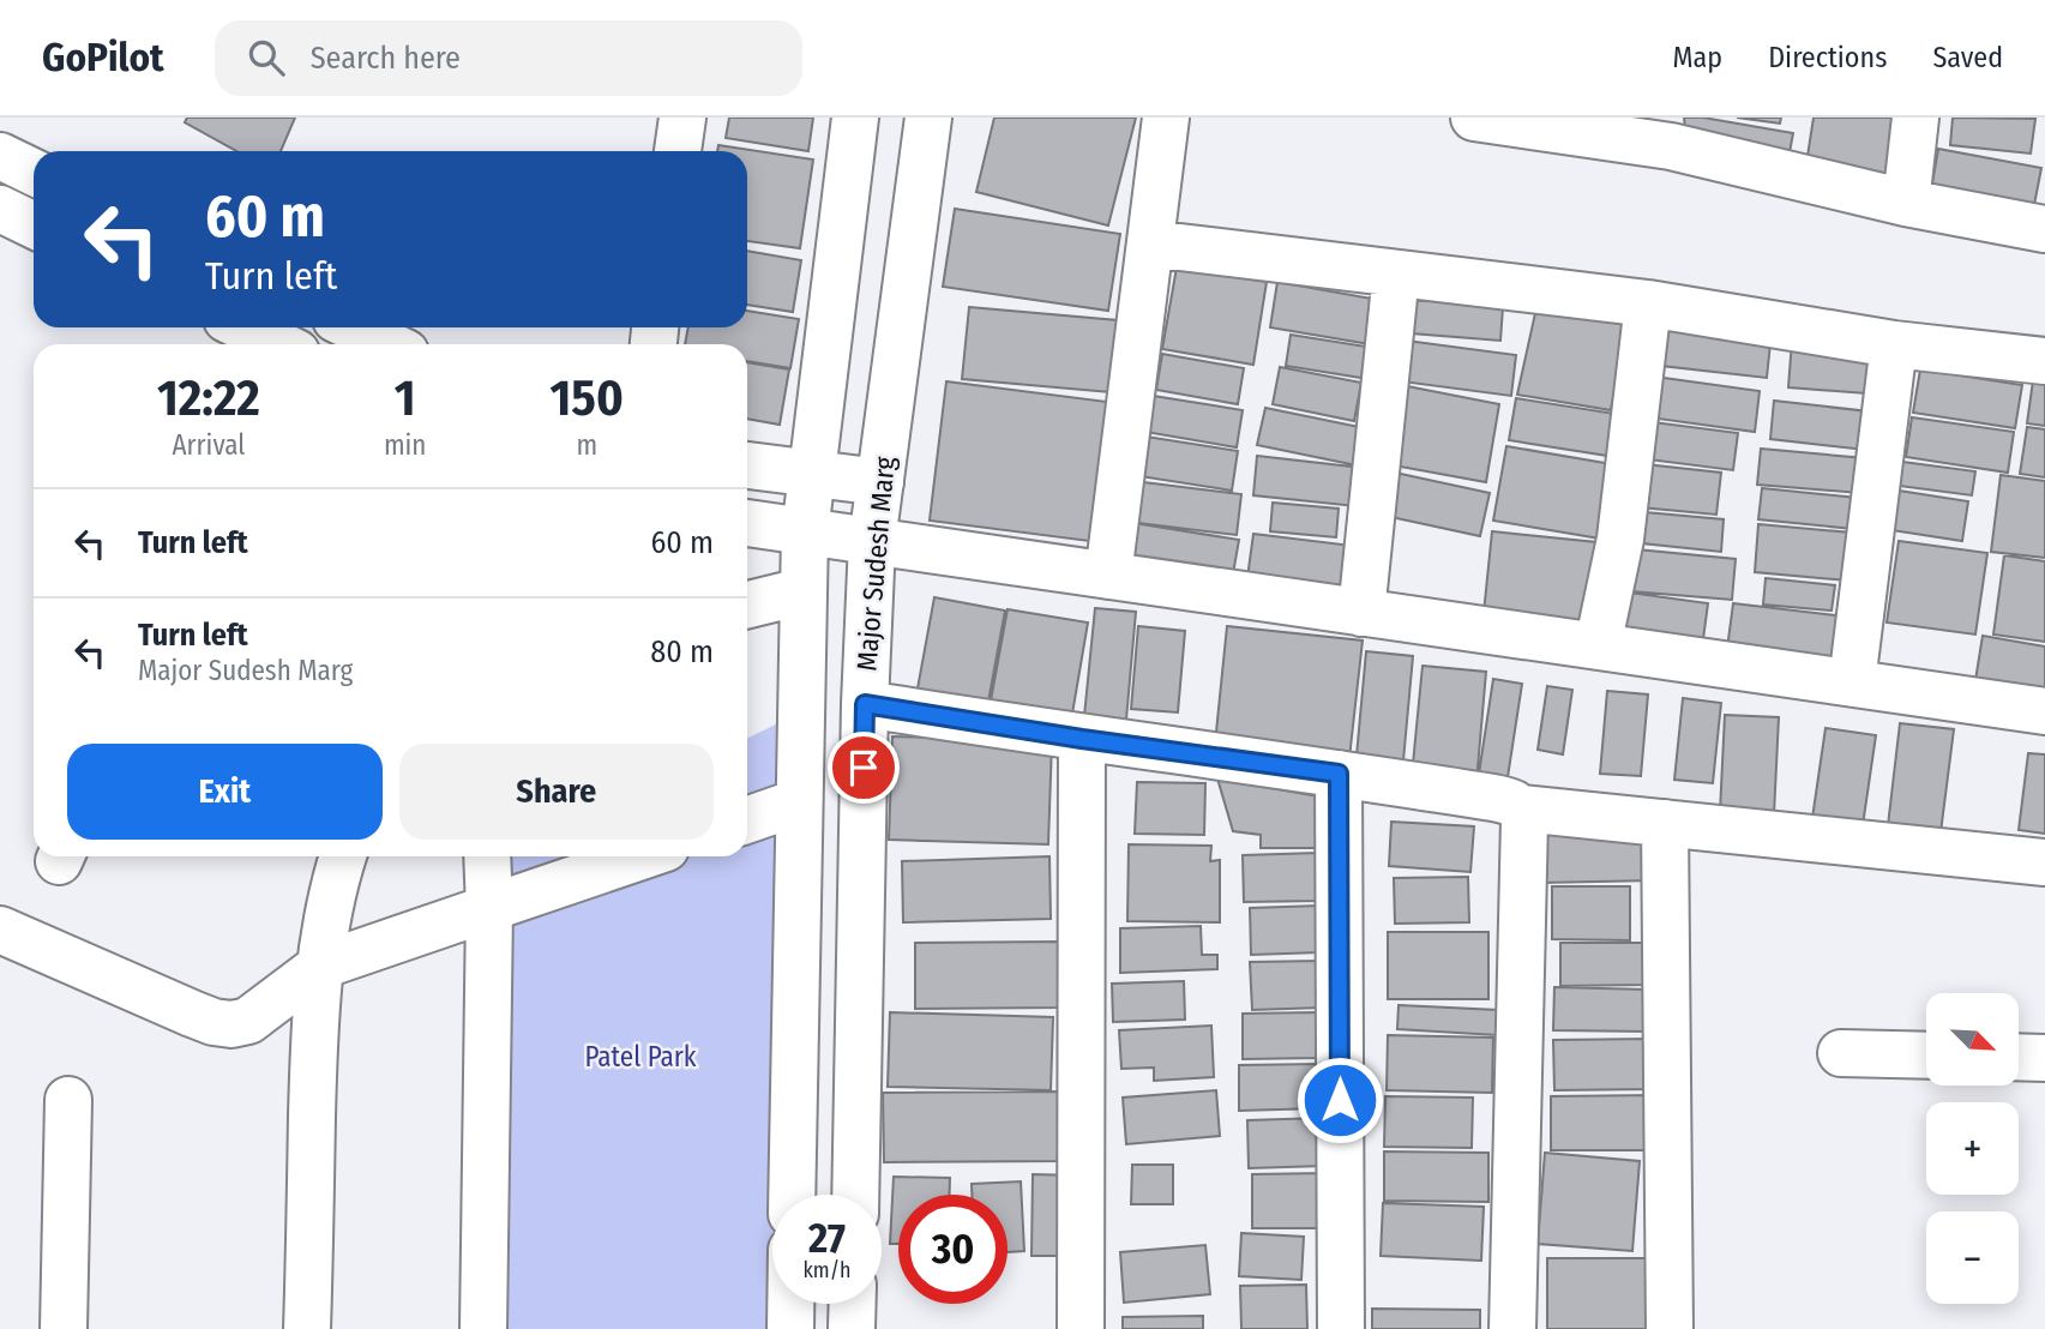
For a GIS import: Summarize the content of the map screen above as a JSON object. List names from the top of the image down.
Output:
{
  "streets": {
    "street": ["Major Sudesh Marg"]
  },
  "parks": ["Patel Park"],
  "north": "bottom right",
  "page": {
    "header": "GoPilot",
    "search": "Search here",
    "nav": ["Map", "Directions", "Saved"],
    "turn": ["60 m", "Turn left"],
    "eta": [
      "12:22",
      "Arrival",
      "1",
      "min",
      "150",
      "m"
    ],
    "list": [
      {
        "name": "Turn left",
        "value": "60 m"
      },
      {
        "name": "Turn left",
        "note": "Major Sudesh Marg",
        "value": "80 m"
      }
    ],
    "buttons": ["Exit", "Share"],
    "map_buttons": ["+", "−"],
    "speed": "27 km/h",
    "limit": "30"
  }
}
